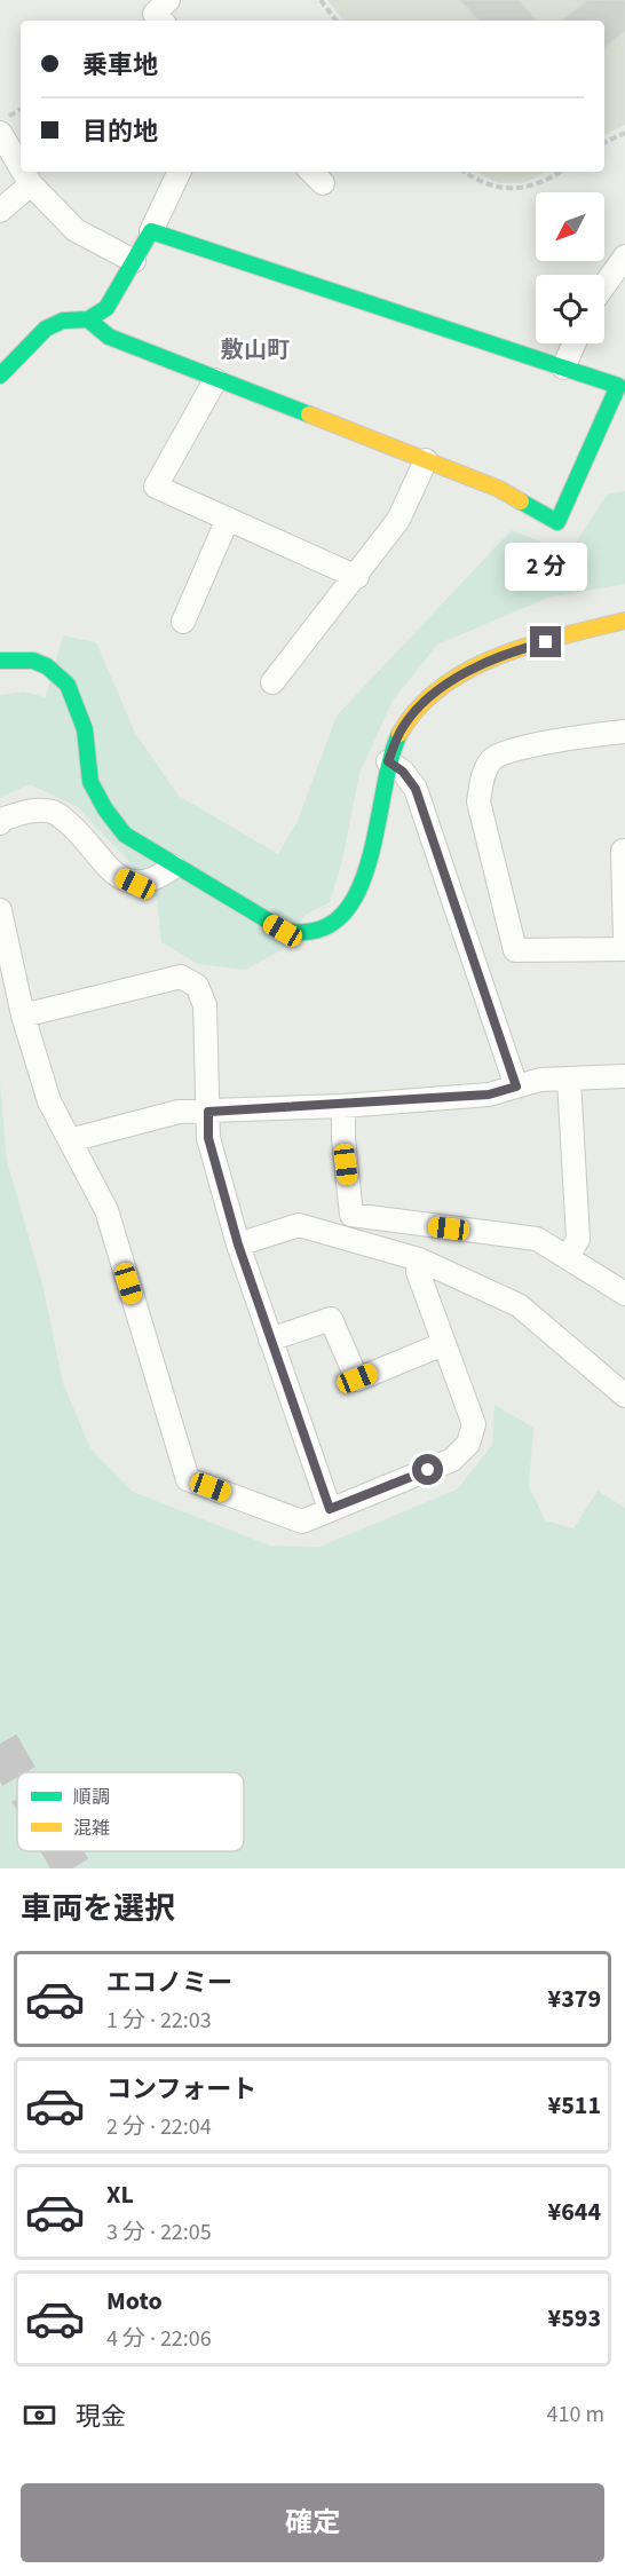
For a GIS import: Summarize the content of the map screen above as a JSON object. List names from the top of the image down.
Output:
{
  "districts": ["敷山町"],
  "legend": ["順調", "混雑"],
  "north": "bottom left",
  "page": {
    "banner": ["乗車地", "目的地"],
    "bubble": "2 分",
    "heading": "車両を選択",
    "list": [
      {
        "name": "エコノミー",
        "note": "1 分 · 22:03",
        "value": "¥379"
      },
      {
        "name": "コンフォート",
        "note": "2 分 · 22:04",
        "value": "¥511"
      },
      {
        "name": "XL",
        "note": "3 分 · 22:05",
        "value": "¥644"
      },
      {
        "name": "Moto",
        "note": "4 分 · 22:06",
        "value": "¥593"
      }
    ],
    "pay": ["現金", "410 m"],
    "buttons": "確定"
  }
}
